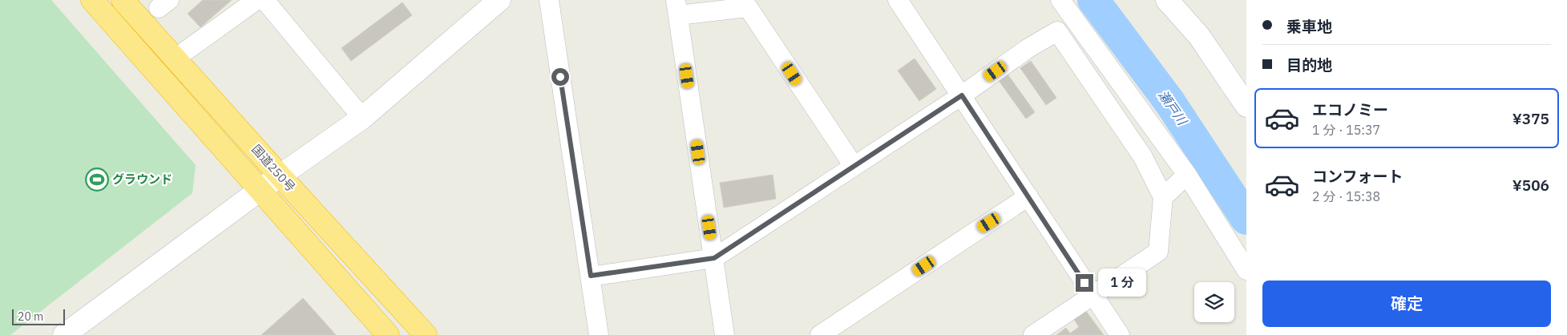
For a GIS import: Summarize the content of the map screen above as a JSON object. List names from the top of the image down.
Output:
{
  "streets": {
    "highway": ["国道250号"]
  },
  "water": ["瀬戸川"],
  "places": {
    "sports": ["グラウンド"]
  },
  "scale_bar": "20 m",
  "page": {
    "banner": ["乗車地", "目的地"],
    "list": [
      {
        "name": "エコノミー",
        "note": "1 分 · 15:37",
        "value": "¥375"
      },
      {
        "name": "コンフォート",
        "note": "2 分 · 15:38",
        "value": "¥506"
      }
    ],
    "bubble": "1 分",
    "buttons": "確定",
    "scale": "20 m"
  }
}
